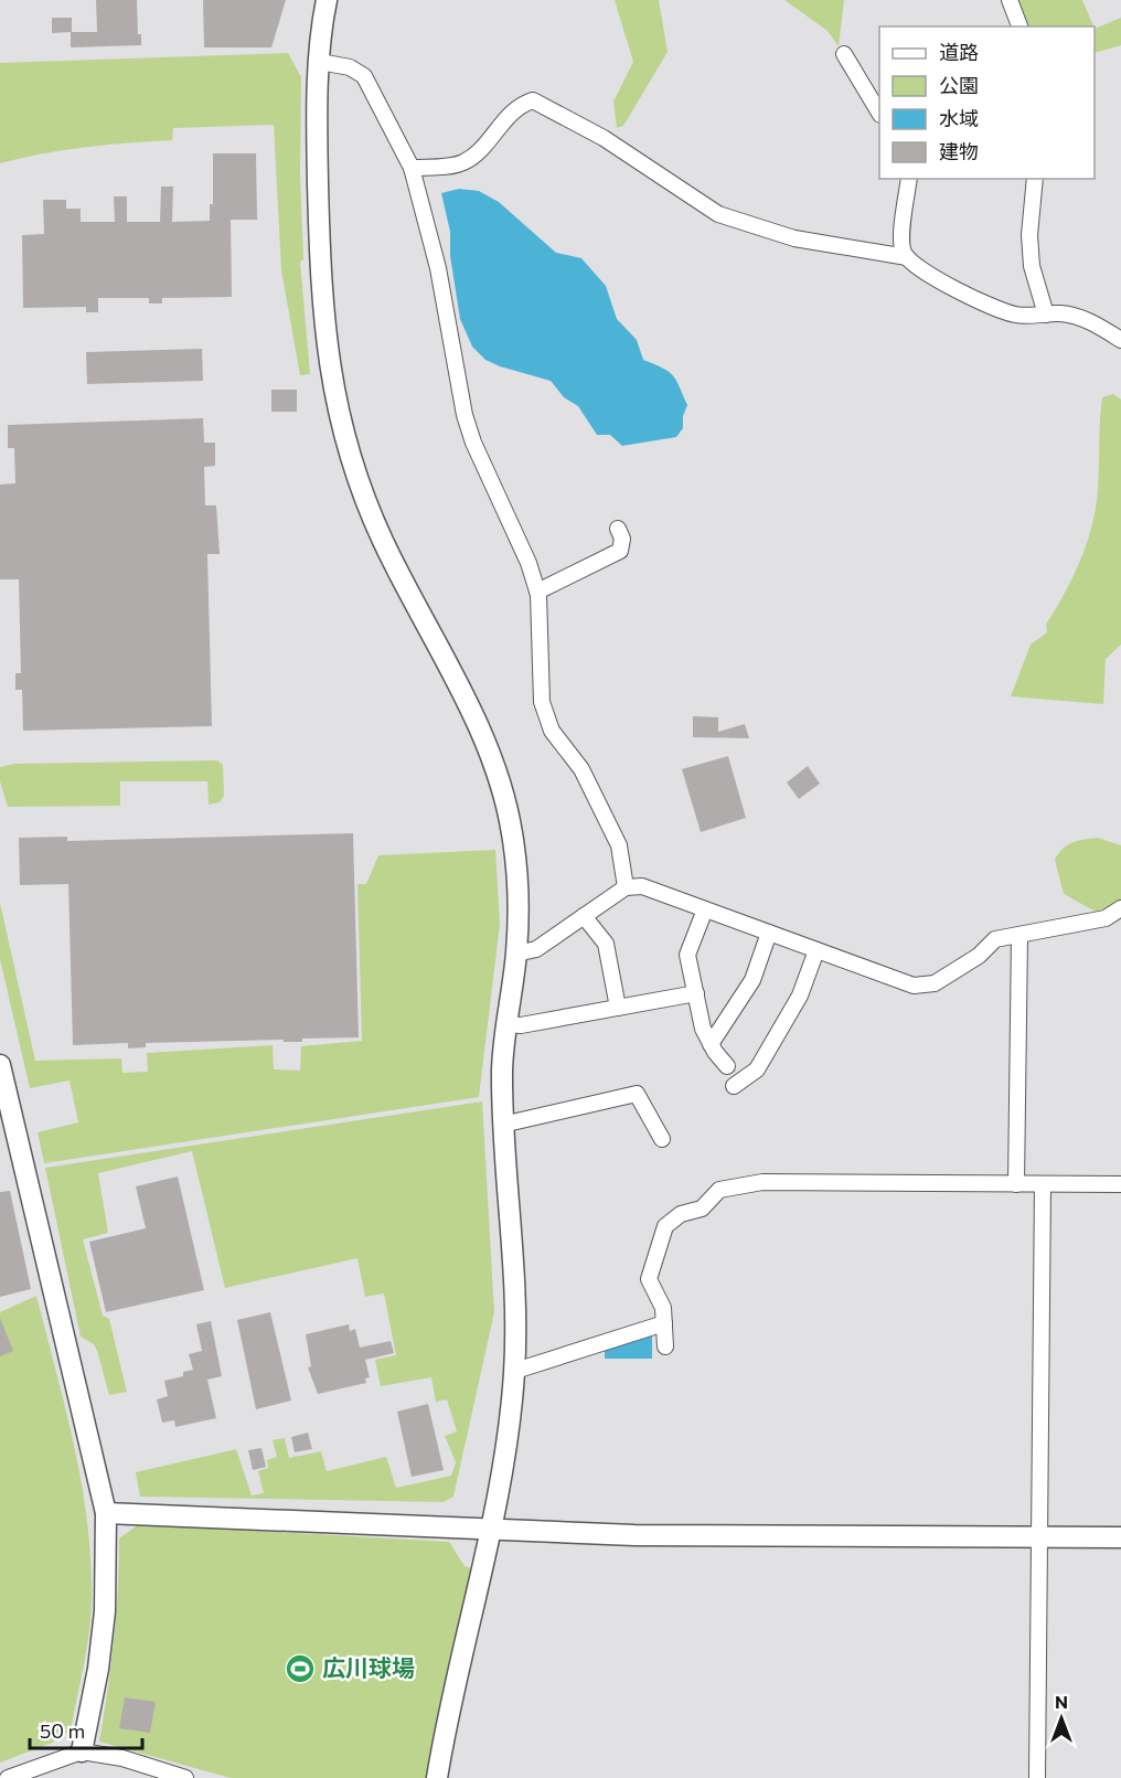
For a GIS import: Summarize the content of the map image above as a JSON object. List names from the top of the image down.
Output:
{
  "places": {
    "sports": ["広川球場"]
  },
  "legend": [
    "道路",
    "公園",
    "水域",
    "建物"
  ],
  "scale_bar": "50 m",
  "north": "top"
}
